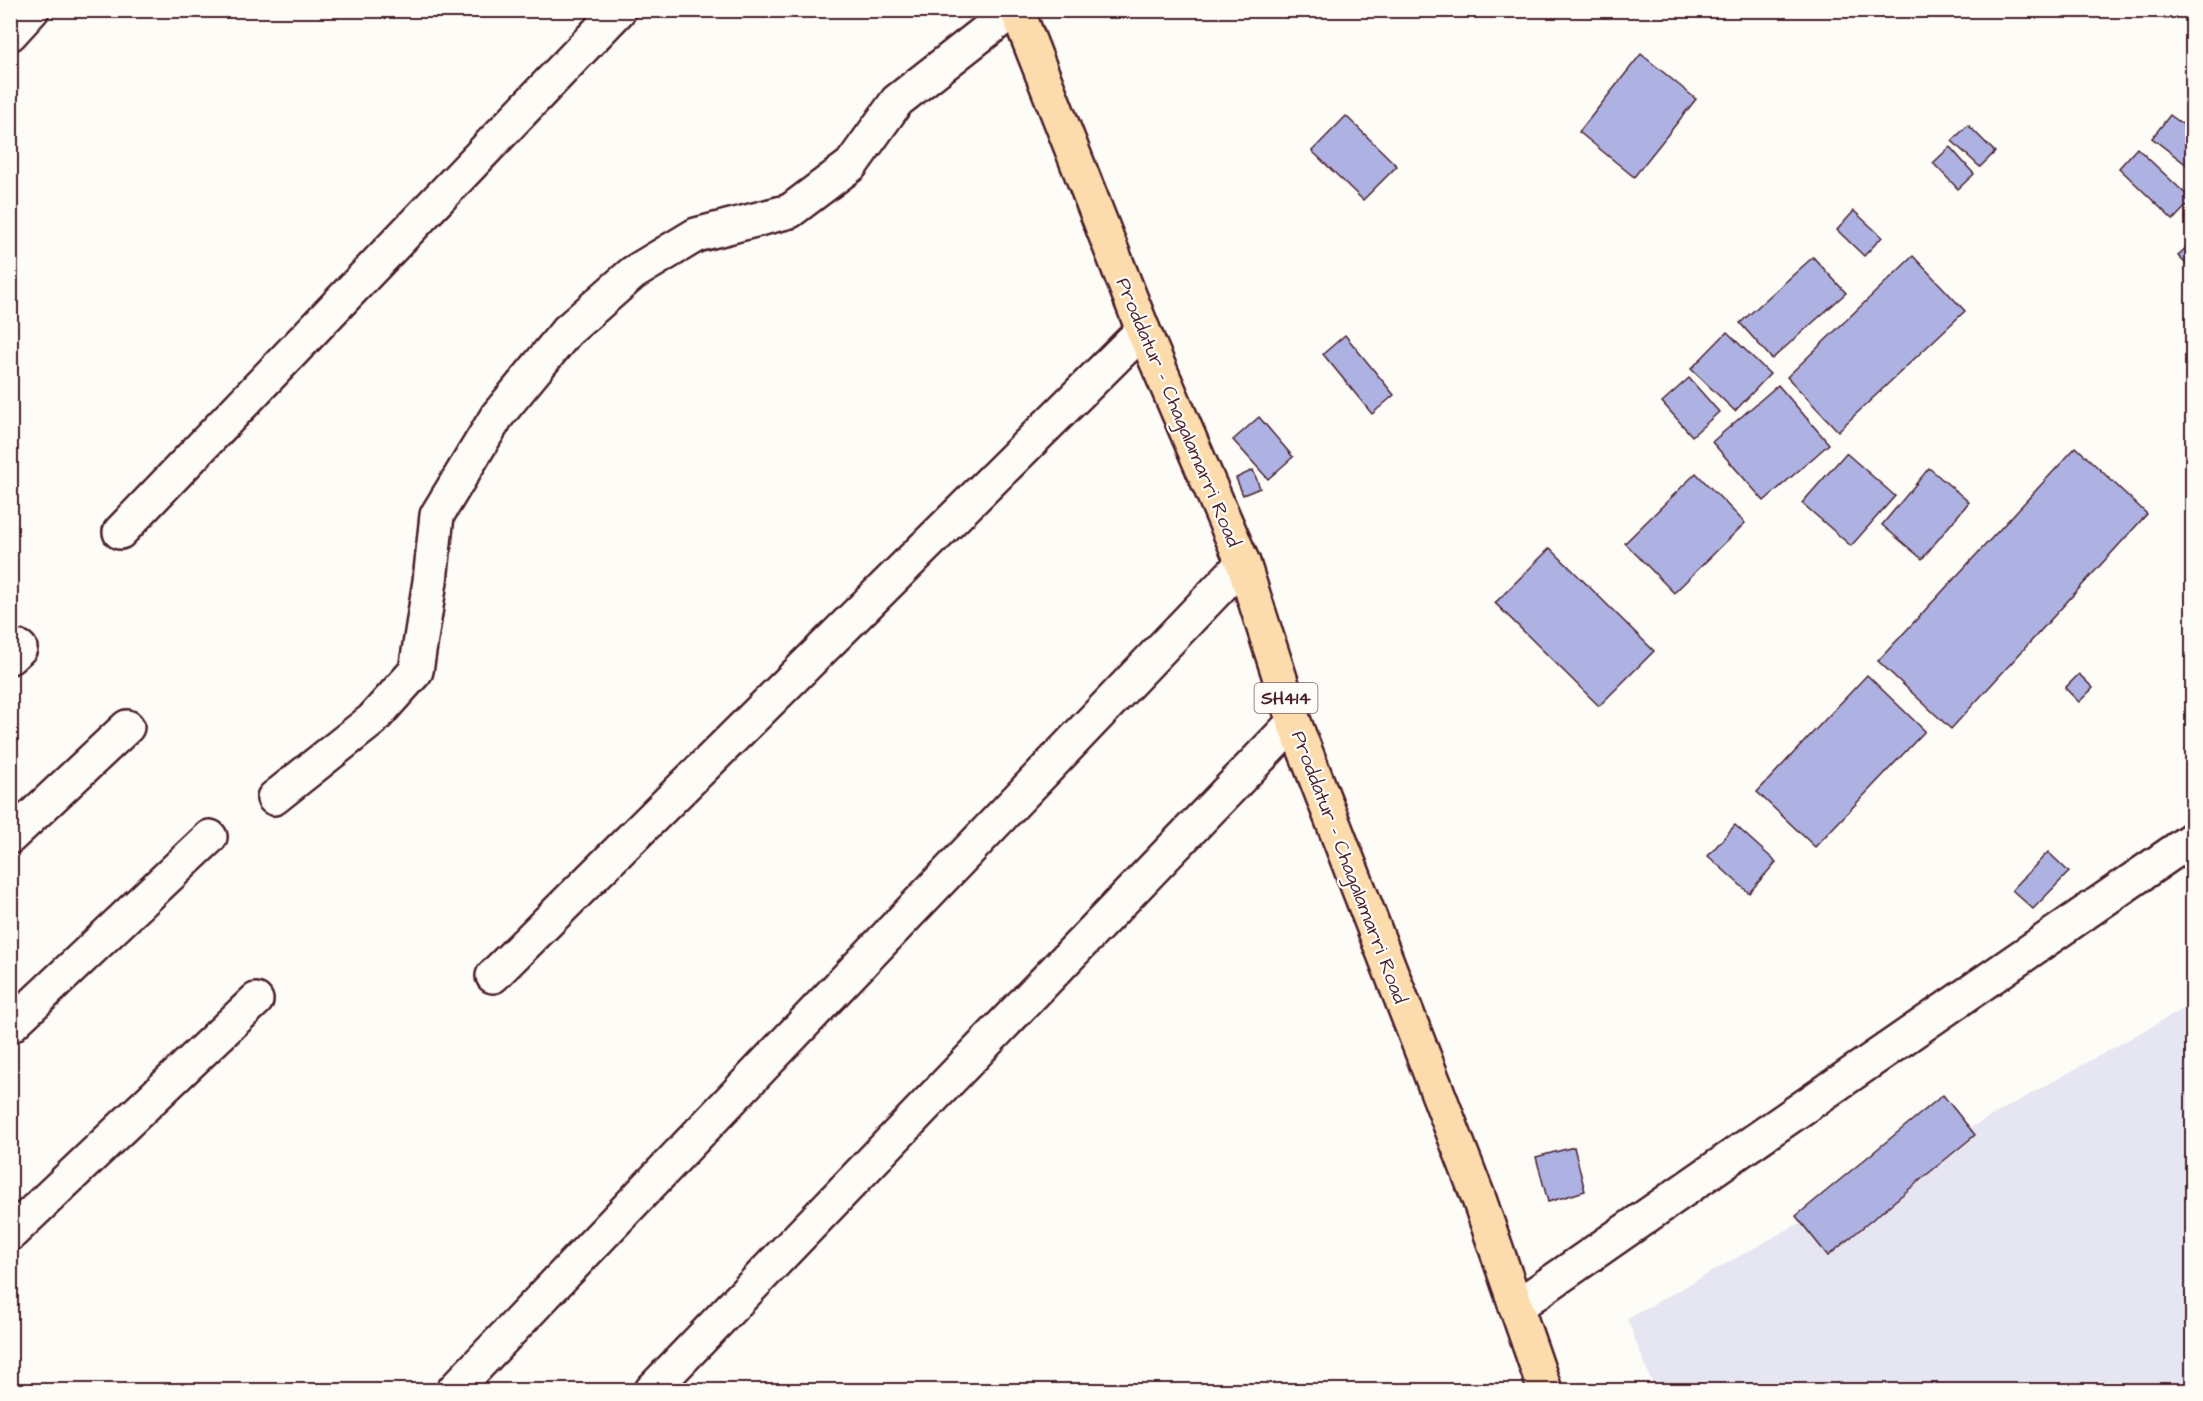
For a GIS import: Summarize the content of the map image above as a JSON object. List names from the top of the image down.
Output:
{
  "streets": {
    "main road": ["Proddatur - Chagalamarri Road", "SH414"]
  }
}
